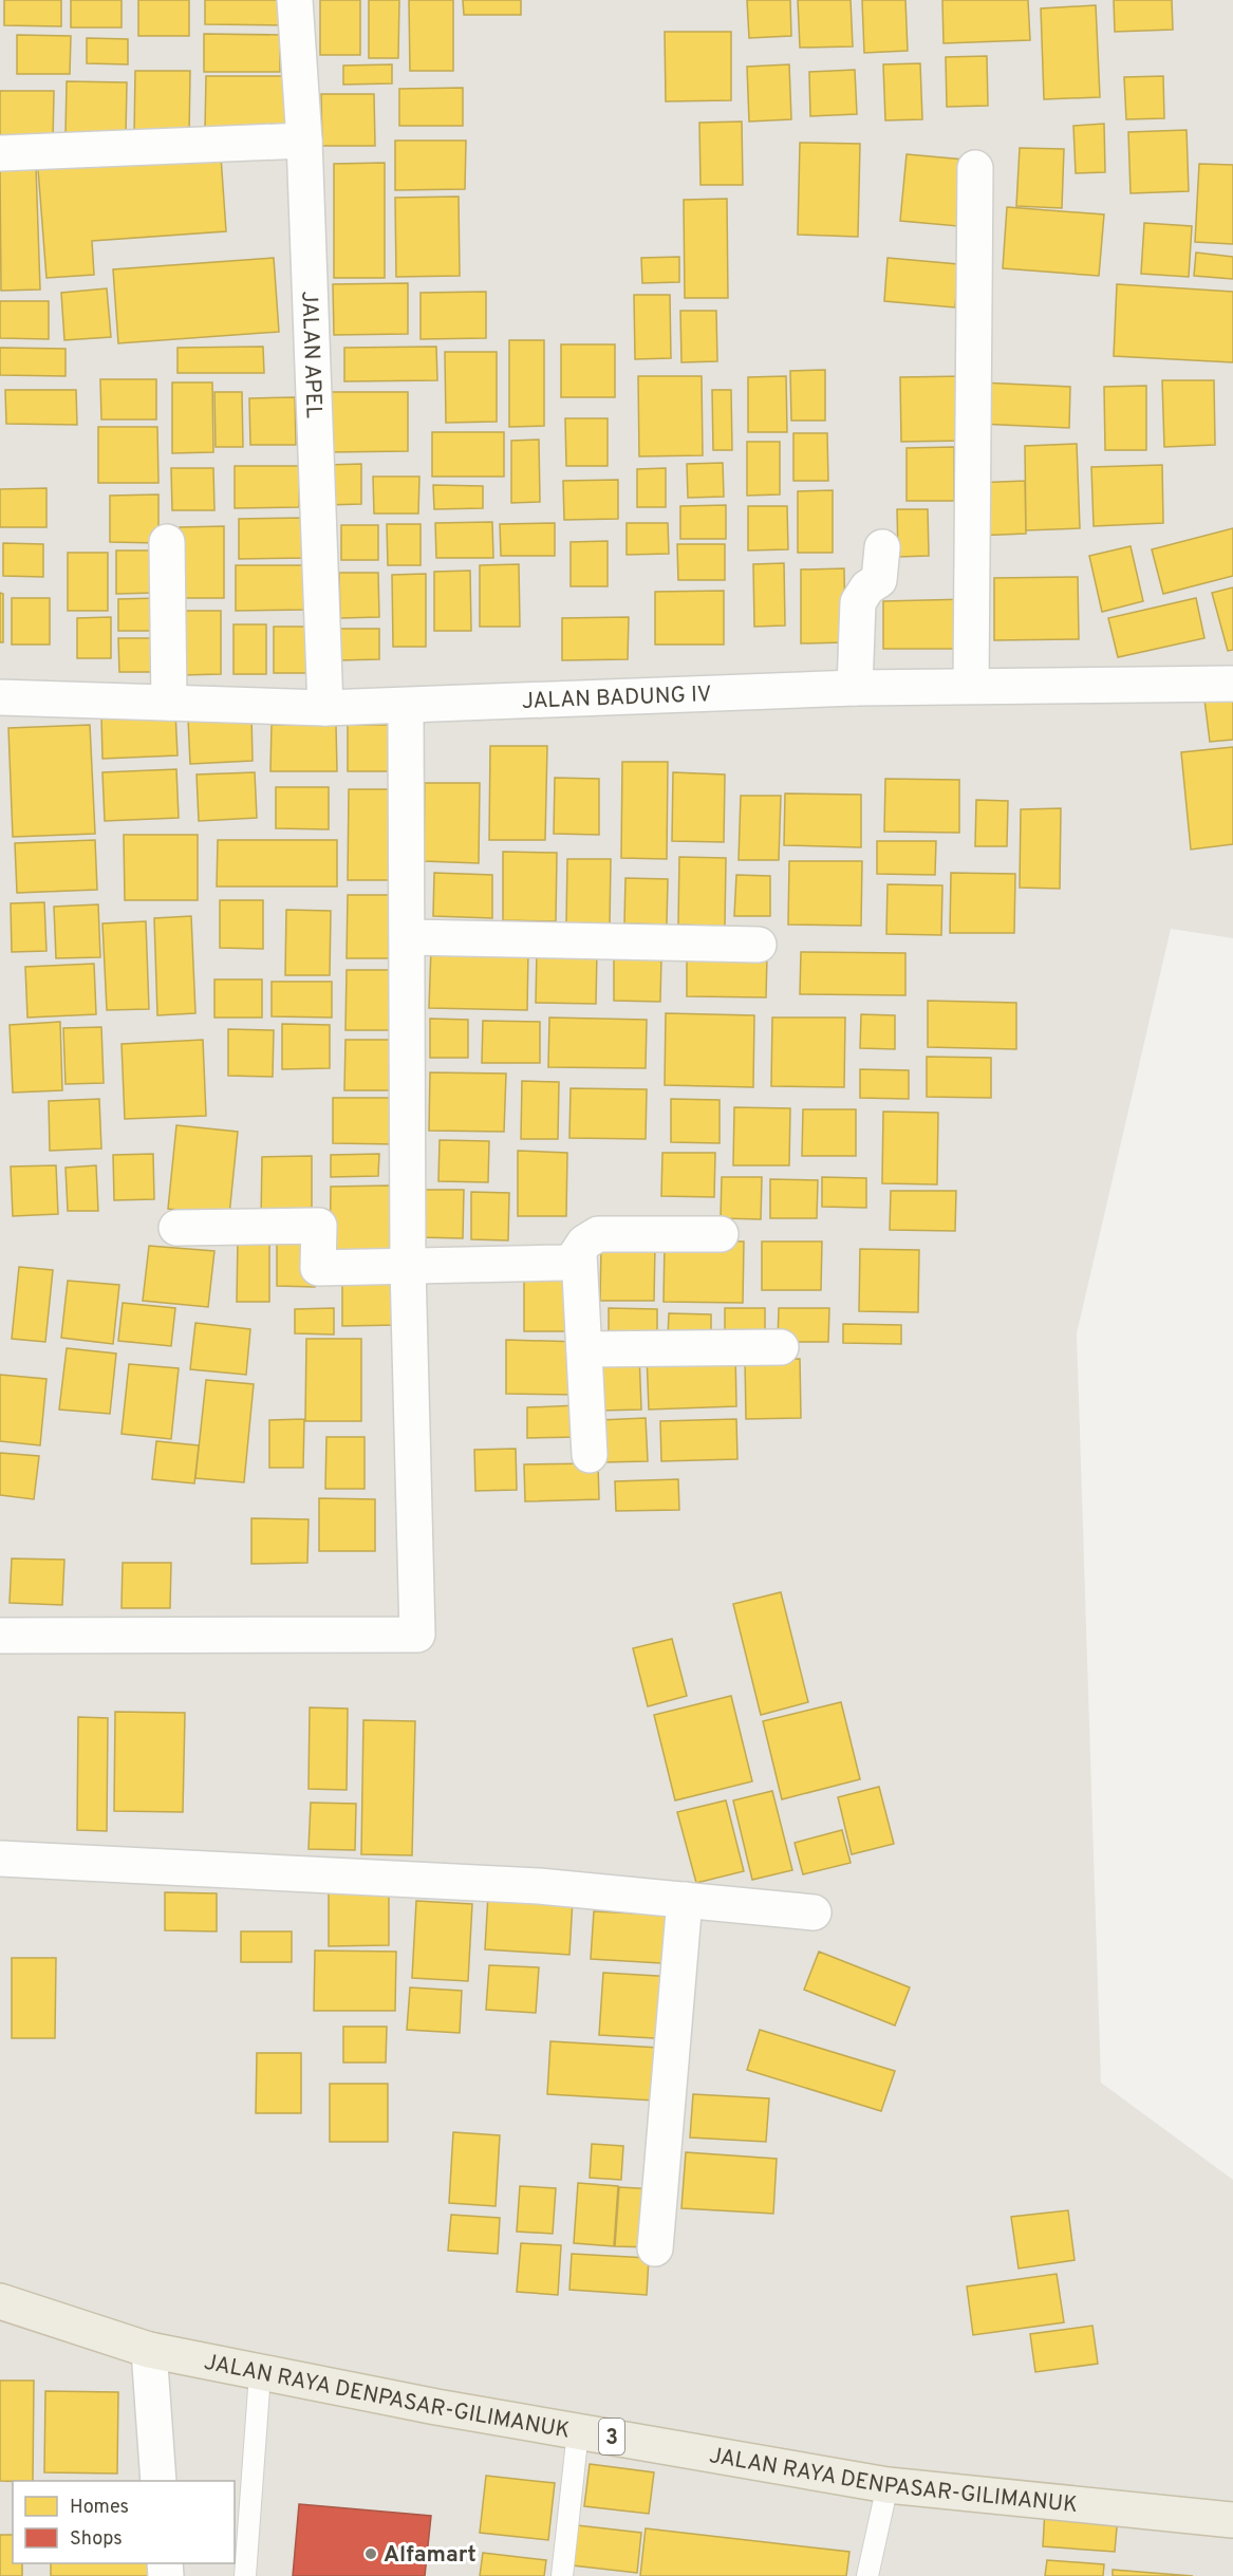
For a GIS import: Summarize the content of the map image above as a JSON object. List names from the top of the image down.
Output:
{
  "streets": {
    "highway": ["JALAN RAYA DENPASAR-GILIMANUK", "3"],
    "street": ["JALAN APEL", "JALAN BADUNG IV"]
  },
  "crossings": [
    ["JALAN APEL", "JALAN BADUNG IV"]
  ],
  "places": ["Alfamart"],
  "legend": ["Homes", "Shops"]
}
